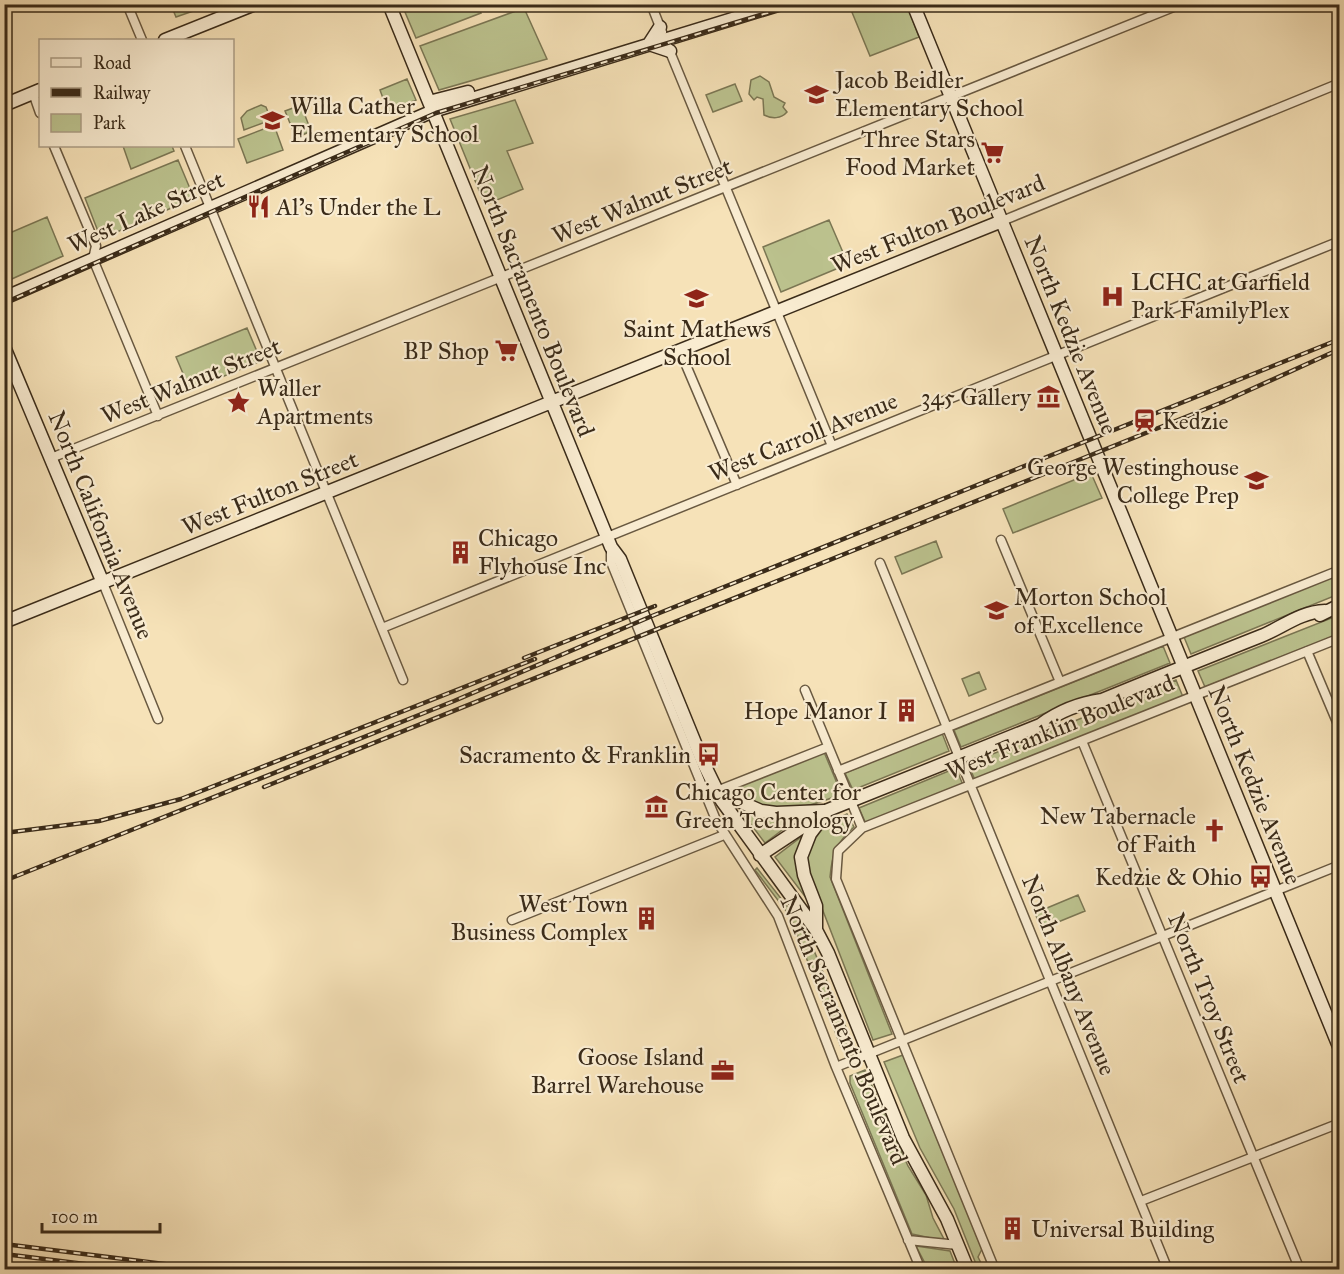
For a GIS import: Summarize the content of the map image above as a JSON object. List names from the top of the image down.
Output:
{
  "streets": {
    "street": [
      "West Walnut Street",
      "West Lake Street",
      "West Fulton Boulevard",
      "North Sacramento Boulevard",
      "North Kedzie Avenue",
      "West Carroll Avenue",
      "West Fulton Street",
      "North California Avenue",
      "West Franklin Boulevard",
      "North Albany Avenue",
      "North Troy Street"
    ]
  },
  "crossings": [
    ["West Walnut Street", "North Sacramento Boulevard"],
    ["West Walnut Street", "North Kedzie Avenue"],
    ["West Walnut Street", "North California Avenue"],
    ["West Lake Street", "North Sacramento Boulevard"],
    ["West Fulton Boulevard", "North Sacramento Boulevard"],
    ["West Fulton Boulevard", "North Kedzie Avenue"],
    ["West Fulton Boulevard", "West Fulton Street"],
    ["North Sacramento Boulevard", "West Carroll Avenue"],
    ["North Sacramento Boulevard", "West Fulton Street"],
    ["North Sacramento Boulevard", "West Franklin Boulevard"],
    ["North Kedzie Avenue", "West Carroll Avenue"],
    ["North Kedzie Avenue", "West Franklin Boulevard"],
    ["West Fulton Street", "North California Avenue"],
    ["West Franklin Boulevard", "North Albany Avenue"],
    ["West Franklin Boulevard", "North Troy Street"]
  ],
  "places": {
    "school or university": [
      "Jacob Beidler Elementary School",
      "Willa Cather Elementary School",
      "Saint Mathews School",
      "George Westinghouse College Prep",
      "Morton School of Excellence"
    ],
    "supermarket": ["Three Stars Food Market", "BP Shop"],
    "restaurant": ["Al's Under the L"],
    "hospital": ["LCHC at Garfield Park FamilyPlex"],
    "museum": ["345 Gallery", "Chicago Center for Green Technology"],
    "place": ["Waller Apartments"],
    "station": ["Kedzie"],
    "building": [
      "Chicago Flyhouse Inc",
      "Hope Manor I",
      "West Town Business Complex",
      "Universal Building"
    ],
    "bus stop": ["Sacramento & Franklin", "Kedzie & Ohio"],
    "church": ["New Tabernacle of Faith"],
    "office": ["Goose Island Barrel Warehouse"]
  },
  "legend": ["Road", "Railway", "Park"],
  "scale_bar": "100 m"
}
